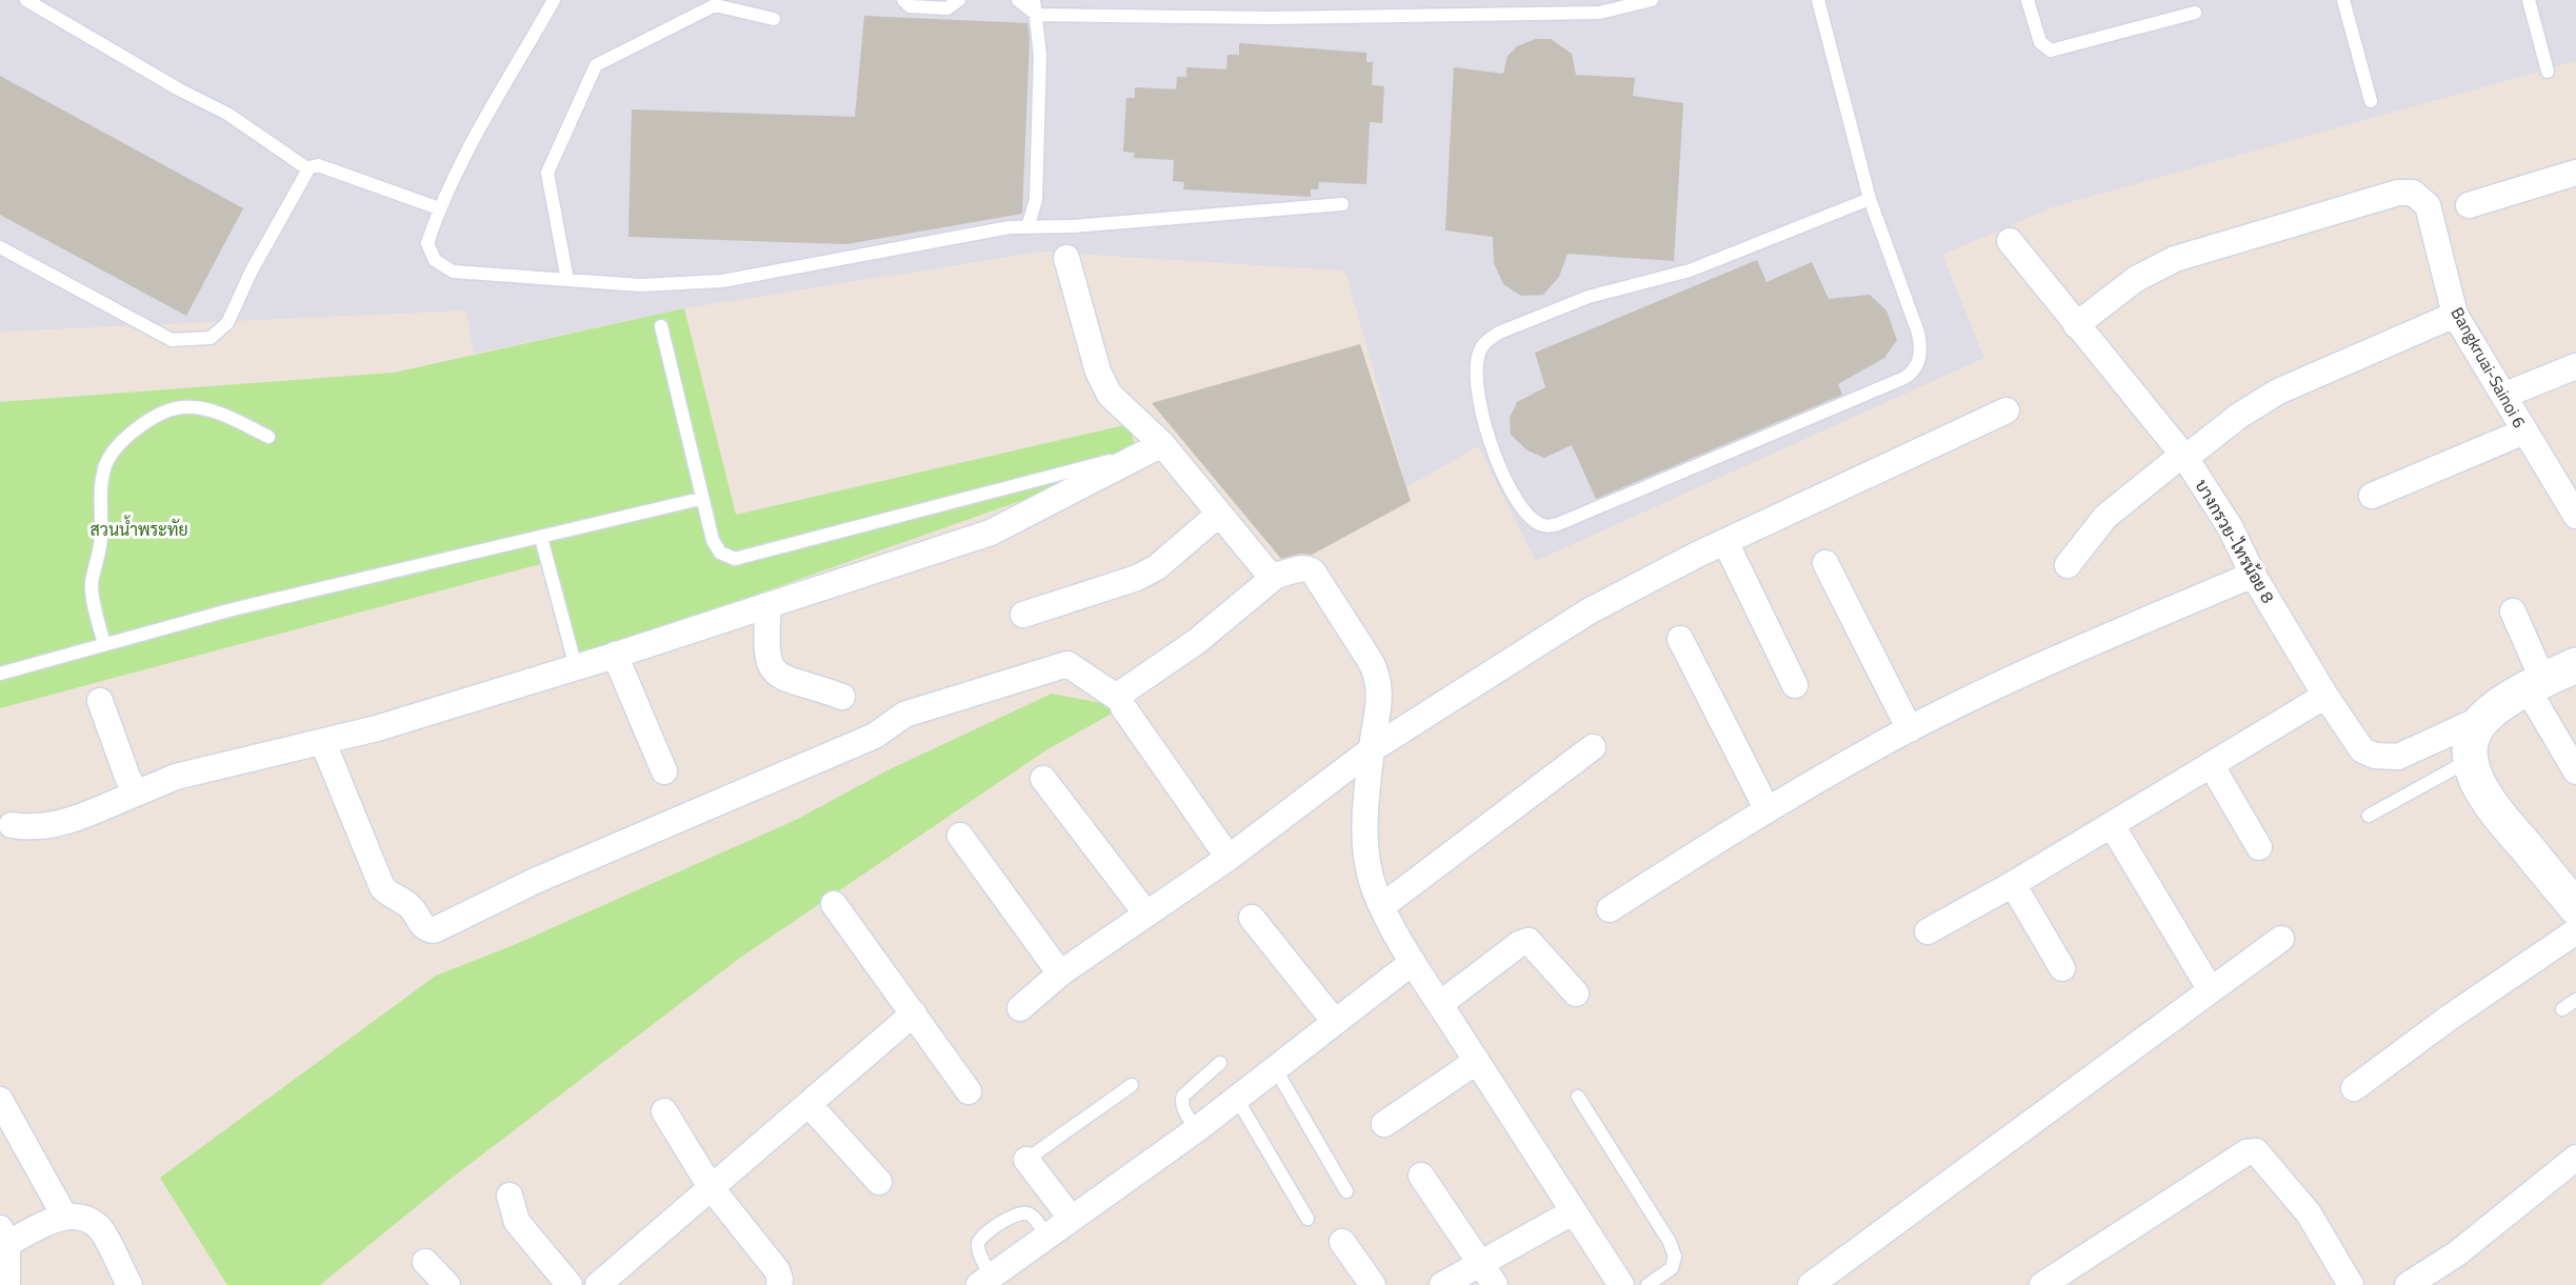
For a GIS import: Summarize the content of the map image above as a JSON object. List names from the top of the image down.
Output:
{
  "streets": {
    "street": ["Bangkruai-Sainoi 6", "บางกรวย-ไทรน้อย 8"]
  },
  "crossings": [
    ["Bangkruai-Sainoi 6", "บางกรวย-ไทรน้อย 8"]
  ],
  "parks": ["สวนน้ำพระทัย"]
}
